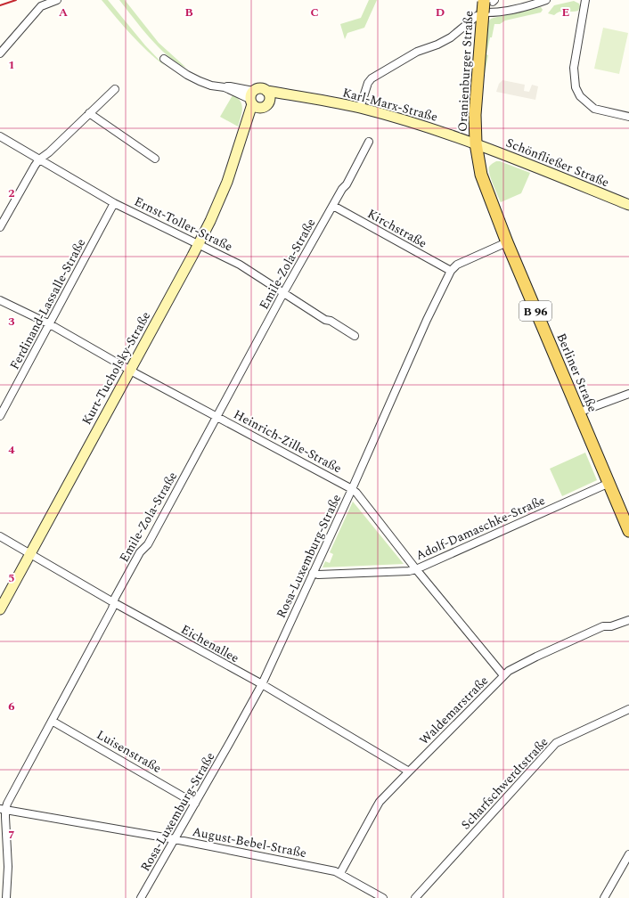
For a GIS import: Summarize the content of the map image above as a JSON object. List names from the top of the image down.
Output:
{
  "streets": {
    "main road": [
      "Oranienburger Straße",
      "Karl-Marx-Straße",
      "Schönfließer Straße",
      "B 96",
      "Kurt-Tucholsky-Straße",
      "Berliner Straße"
    ],
    "street": [
      "Ernst-Toller-Straße",
      "Kirchstraße",
      "Emile-Zola-Straße",
      "Ferdinand-Lassalle-Straße",
      "Heinrich-Zille-Straße",
      "Adolf-Damaschke-Straße",
      "Rosa-Luxemburg-Straße",
      "Eichenallee",
      "Waldemarstraße",
      "Luisenstraße",
      "Scharfschwerdtstraße",
      "August-Bebel-Straße"
    ]
  },
  "crossings": [
    ["Oranienburger Straße", "Karl-Marx-Straße"],
    ["Oranienburger Straße", "Schönfließer Straße"],
    ["Oranienburger Straße", "Berliner Straße"],
    ["Karl-Marx-Straße", "Schönfließer Straße"],
    ["Karl-Marx-Straße", "Kurt-Tucholsky-Straße"],
    ["Karl-Marx-Straße", "Berliner Straße"],
    ["Schönfließer Straße", "Berliner Straße"],
    ["Ernst-Toller-Straße", "Emile-Zola-Straße"],
    ["Ernst-Toller-Straße", "Ferdinand-Lassalle-Straße"],
    ["Ernst-Toller-Straße", "Kurt-Tucholsky-Straße"],
    ["Kirchstraße", "Emile-Zola-Straße"],
    ["Kirchstraße", "Rosa-Luxemburg-Straße"],
    ["Emile-Zola-Straße", "Heinrich-Zille-Straße"],
    ["Emile-Zola-Straße", "Eichenallee"],
    ["Emile-Zola-Straße", "Luisenstraße"],
    ["Emile-Zola-Straße", "August-Bebel-Straße"],
    ["Ferdinand-Lassalle-Straße", "Heinrich-Zille-Straße"],
    ["Kurt-Tucholsky-Straße", "Heinrich-Zille-Straße"],
    ["Kurt-Tucholsky-Straße", "Eichenallee"],
    ["Berliner Straße", "Adolf-Damaschke-Straße"],
    ["Berliner Straße", "Rosa-Luxemburg-Straße"],
    ["Heinrich-Zille-Straße", "Adolf-Damaschke-Straße"],
    ["Heinrich-Zille-Straße", "Rosa-Luxemburg-Straße"],
    ["Heinrich-Zille-Straße", "Waldemarstraße"],
    ["Adolf-Damaschke-Straße", "Rosa-Luxemburg-Straße"],
    ["Rosa-Luxemburg-Straße", "Eichenallee"],
    ["Rosa-Luxemburg-Straße", "Luisenstraße"],
    ["Rosa-Luxemburg-Straße", "August-Bebel-Straße"],
    ["Eichenallee", "Waldemarstraße"],
    ["Waldemarstraße", "August-Bebel-Straße"]
  ],
  "grid": {
    "columns": [
      "A",
      "B",
      "C",
      "D",
      "E"
    ],
    "rows": [
      "1",
      "2",
      "3",
      "4",
      "5",
      "6",
      "7"
    ]
  }
}
